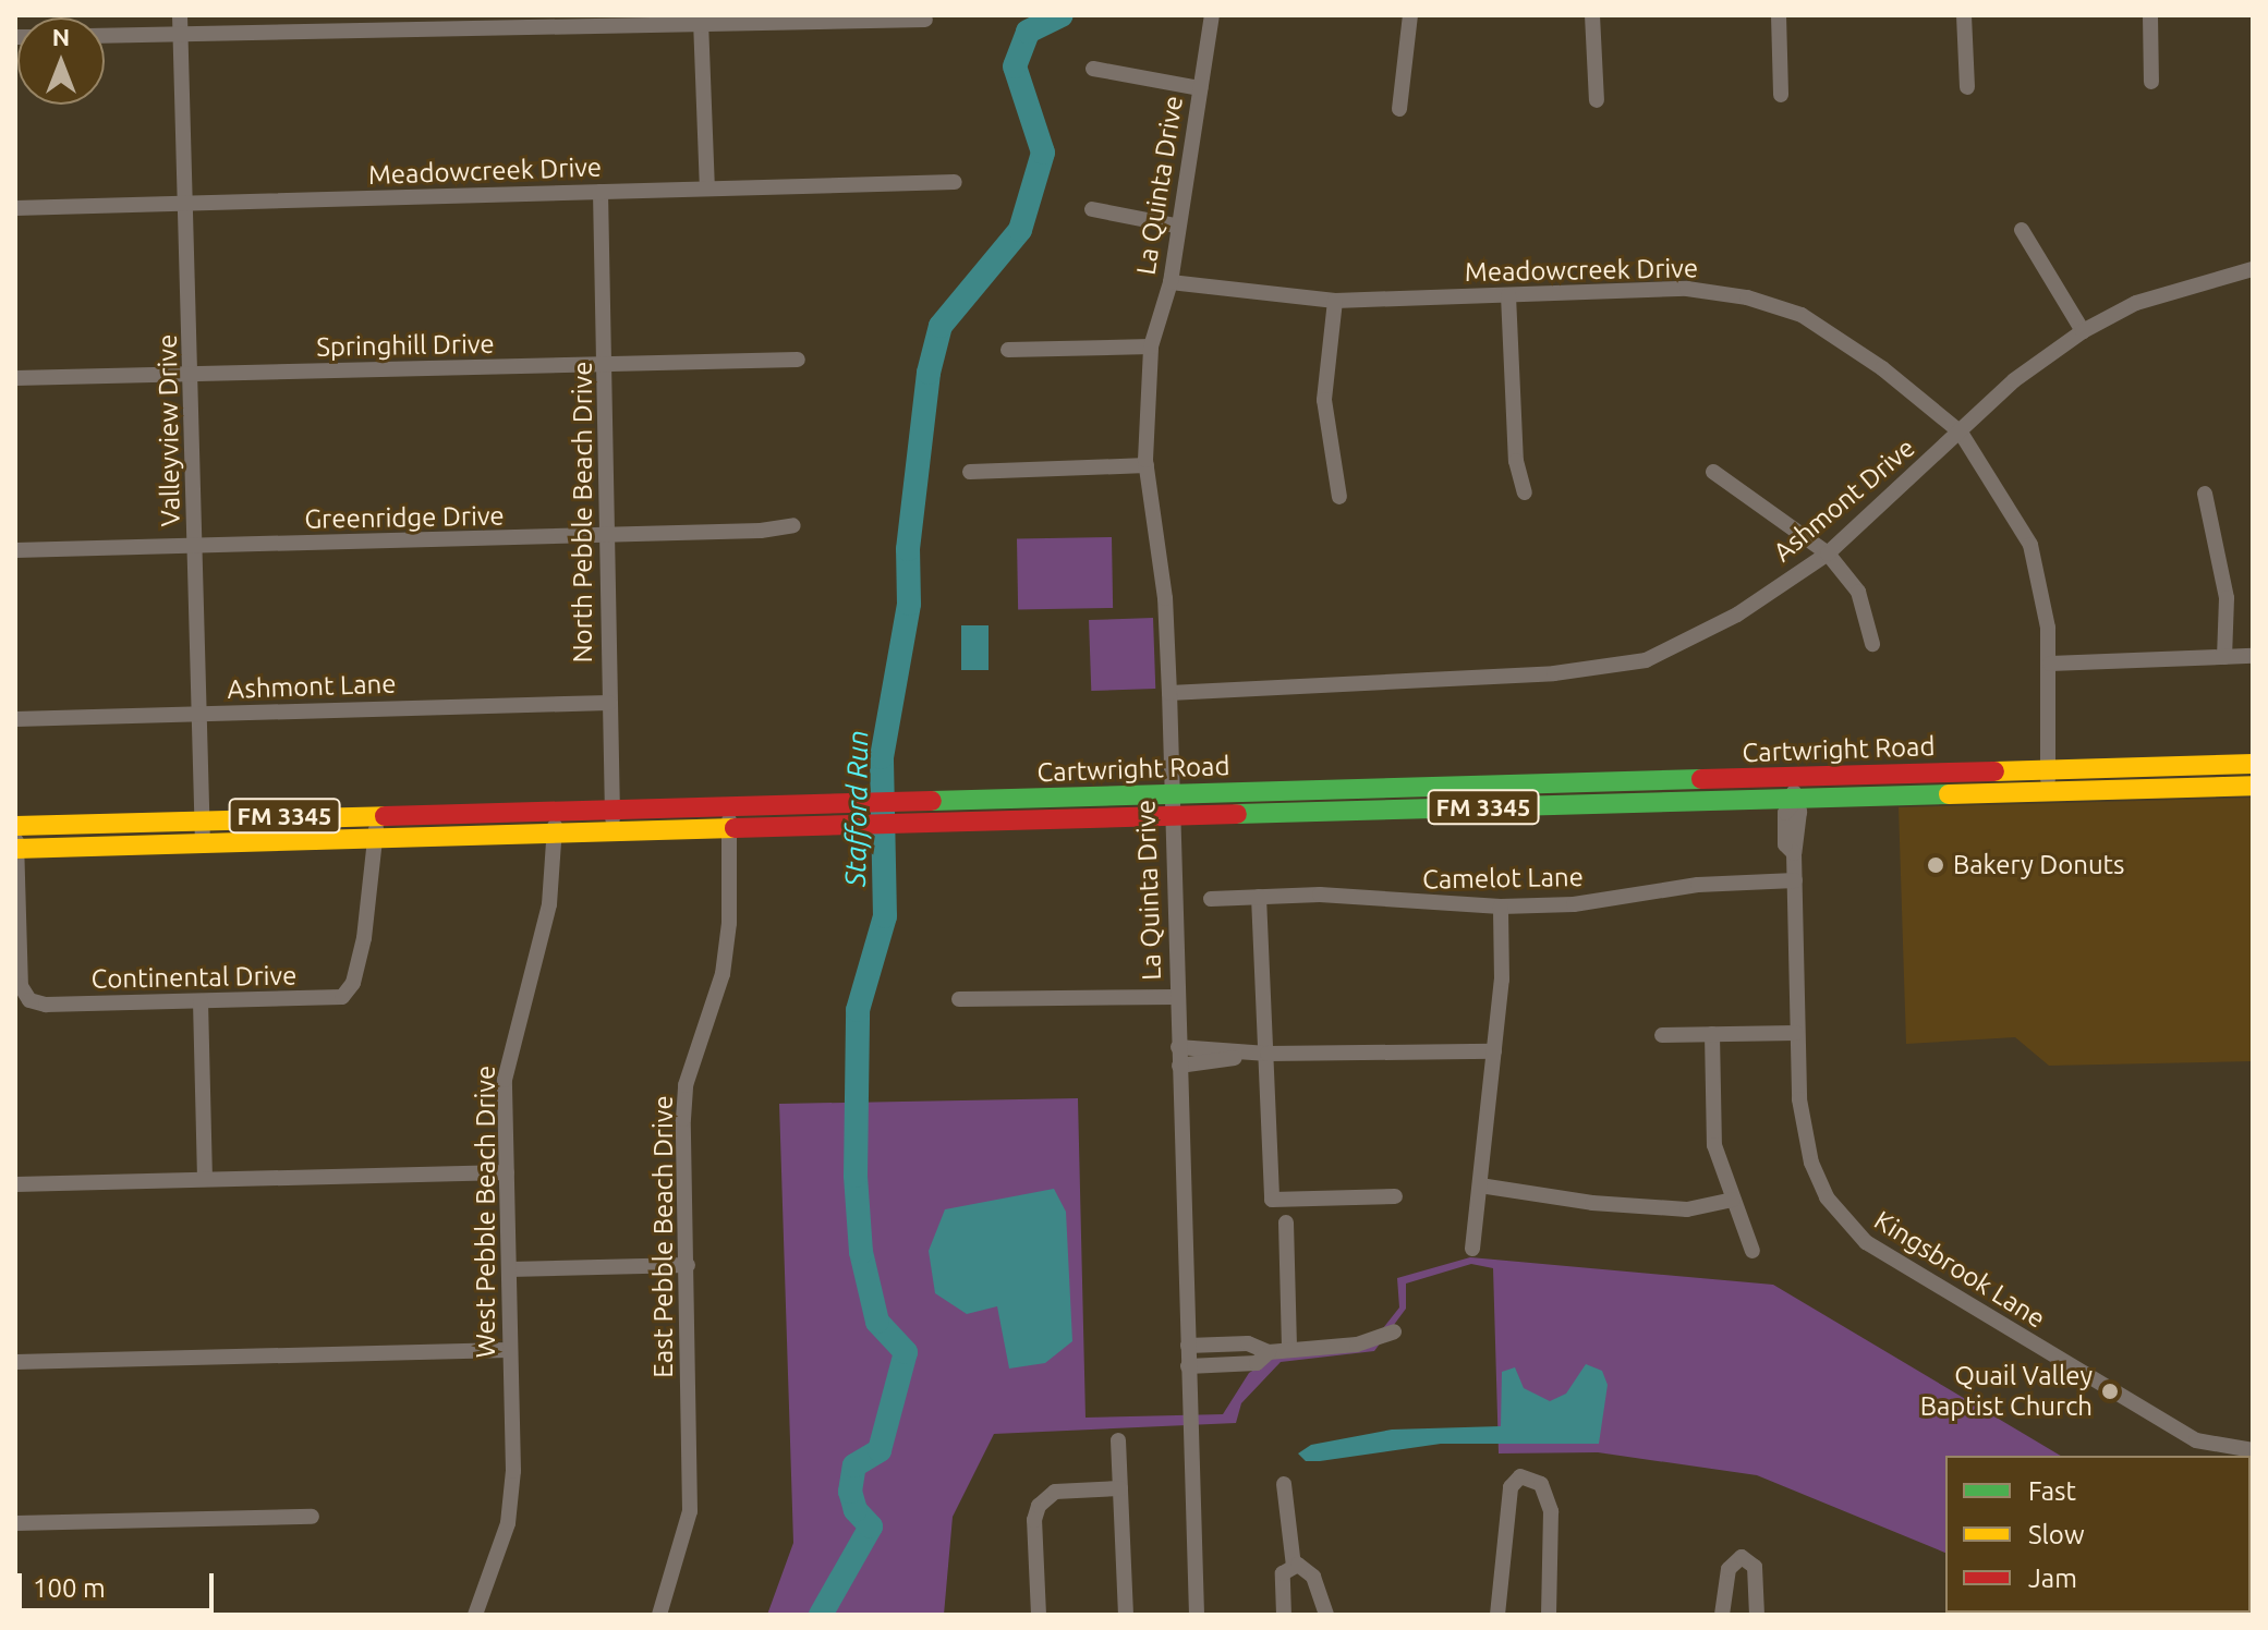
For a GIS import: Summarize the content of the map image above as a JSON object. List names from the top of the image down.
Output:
{
  "streets": {
    "main road": ["Cartwright Road", "FM 3345"],
    "street": [
      "Meadowcreek Drive",
      "La Quinta Drive",
      "Springhill Drive",
      "Valleyview Drive",
      "Ashmont Drive",
      "North Pebble Beach Drive",
      "Greenridge Drive",
      "Ashmont Lane",
      "Camelot Lane",
      "Continental Drive",
      "West Pebble Beach Drive",
      "East Pebble Beach Drive",
      "Kingsbrook Lane"
    ]
  },
  "crossings": [
    ["Meadowcreek Drive", "La Quinta Drive"],
    ["Meadowcreek Drive", "Valleyview Drive"],
    ["Meadowcreek Drive", "Ashmont Drive"],
    ["Meadowcreek Drive", "North Pebble Beach Drive"],
    ["Meadowcreek Drive", "Cartwright Road"],
    ["La Quinta Drive", "Ashmont Drive"],
    ["La Quinta Drive", "Cartwright Road"],
    ["Springhill Drive", "Valleyview Drive"],
    ["Springhill Drive", "North Pebble Beach Drive"],
    ["Valleyview Drive", "Greenridge Drive"],
    ["Valleyview Drive", "Ashmont Lane"],
    ["Valleyview Drive", "Cartwright Road"],
    ["North Pebble Beach Drive", "Greenridge Drive"],
    ["North Pebble Beach Drive", "Ashmont Lane"],
    ["North Pebble Beach Drive", "Cartwright Road"],
    ["Cartwright Road", "Continental Drive"],
    ["Cartwright Road", "West Pebble Beach Drive"],
    ["Cartwright Road", "East Pebble Beach Drive"],
    ["Cartwright Road", "Kingsbrook Lane"],
    ["Camelot Lane", "Kingsbrook Lane"]
  ],
  "water": ["Stafford Run"],
  "places": ["Bakery Donuts", "Quail Valley Baptist Church"],
  "legend": ["Fast", "Slow", "Jam"],
  "scale_bar": "100 m",
  "north": "top"
}
